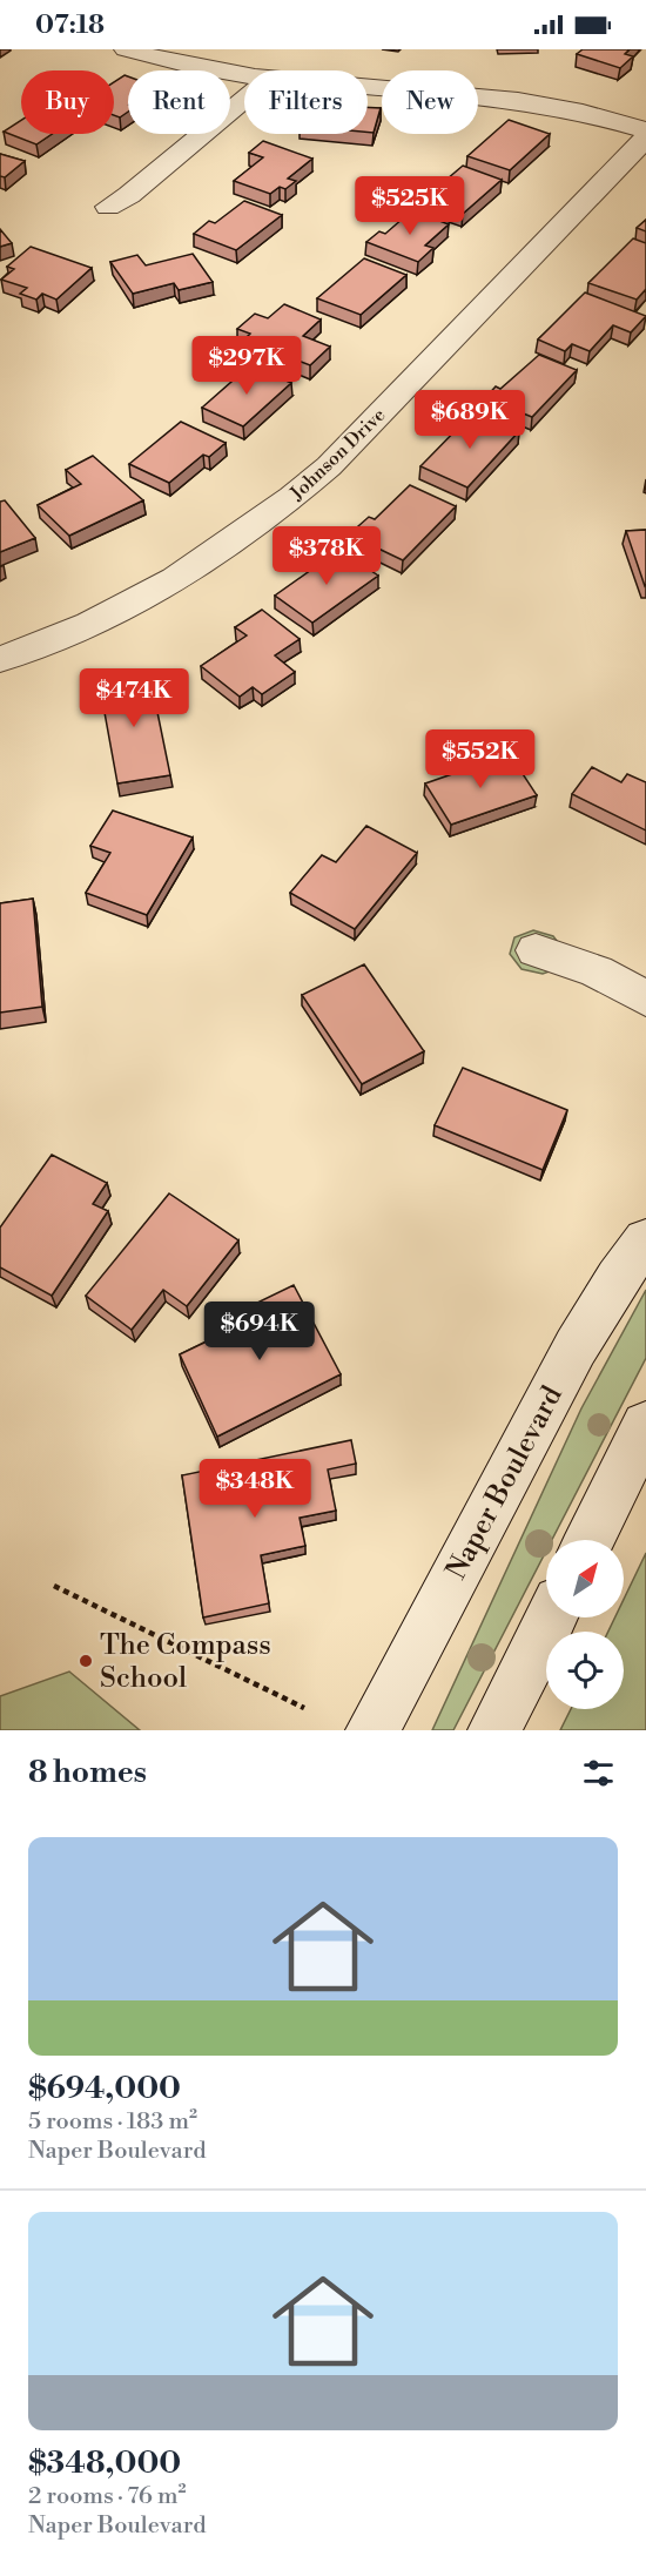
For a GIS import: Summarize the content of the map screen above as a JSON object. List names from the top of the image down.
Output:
{
  "streets": {
    "street": ["Johnson Drive", "Naper Boulevard"]
  },
  "places": ["The Compass School"],
  "north": "top right",
  "page": {
    "status": "07:18",
    "chip": [
      "Buy",
      "Rent",
      "Filters",
      "New"
    ],
    "price": [
      "$525K",
      "$297K",
      "$689K",
      "$378K",
      "$474K",
      "$552K",
      "$694K",
      "$348K"
    ],
    "heading": "8 homes",
    "list": [
      {
        "name": "$694,000",
        "note": "5 rooms · 183 m² · Naper Boulevard"
      },
      {
        "name": "$348,000",
        "note": "2 rooms · 76 m² · Naper Boulevard"
      }
    ]
  }
}
